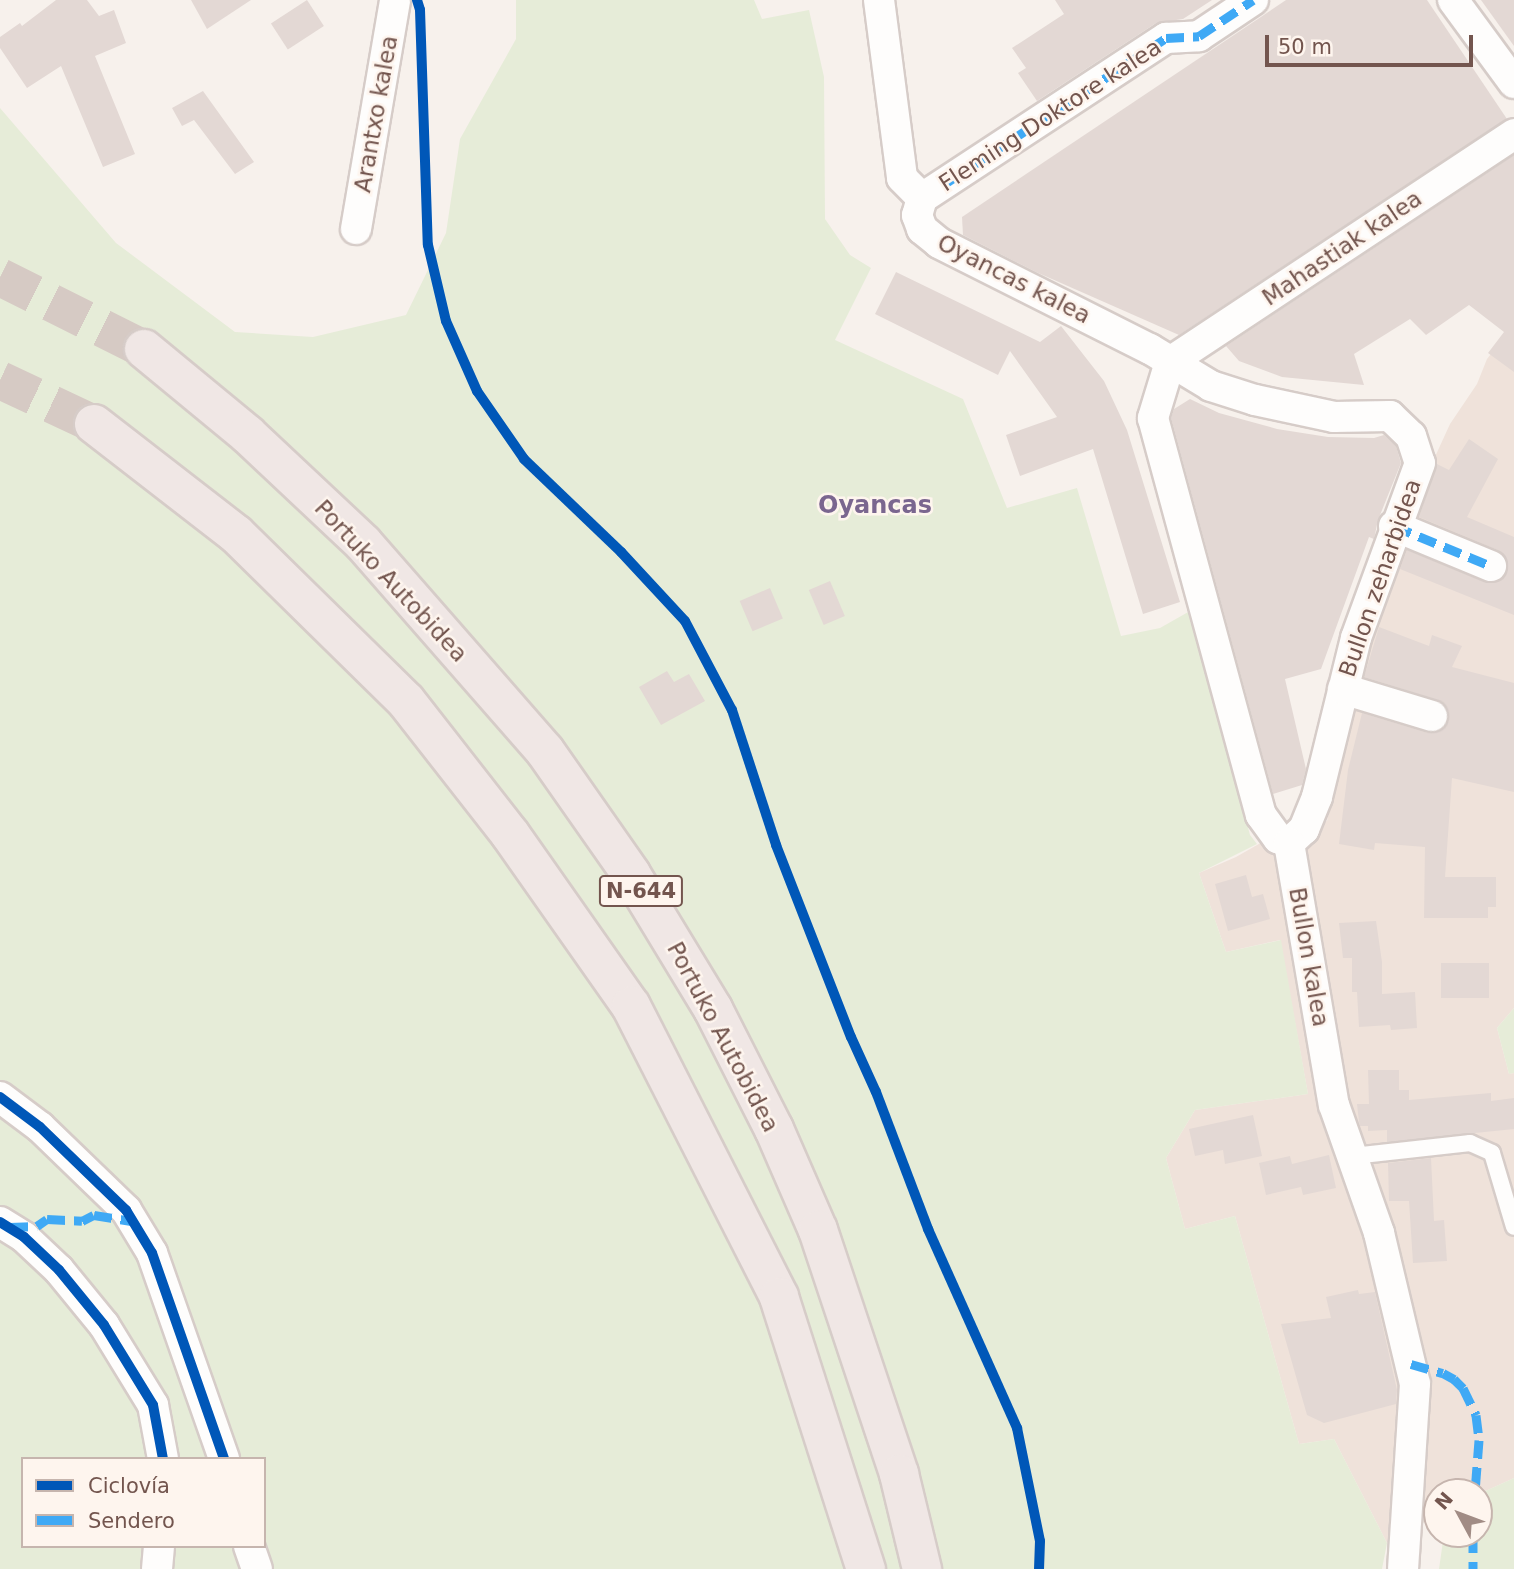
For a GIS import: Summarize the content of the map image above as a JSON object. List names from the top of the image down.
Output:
{
  "streets": {
    "highway": ["Portuko Autobidea", "N-644"],
    "street": [
      "Arantxo kalea",
      "Fleming Doktore kalea",
      "Mahastiak kalea",
      "Oyancas kalea",
      "Bullon zeharbidea",
      "Bullon kalea"
    ]
  },
  "crossings": [
    ["Fleming Doktore kalea", "Oyancas kalea"],
    ["Mahastiak kalea", "Oyancas kalea"],
    ["Mahastiak kalea", "Bullon zeharbidea"],
    ["Oyancas kalea", "Bullon zeharbidea"],
    ["Bullon zeharbidea", "Bullon kalea"]
  ],
  "districts": ["Oyancas"],
  "legend": ["Ciclovía", "Sendero"],
  "scale_bar": "50 m",
  "north": "top left"
}
